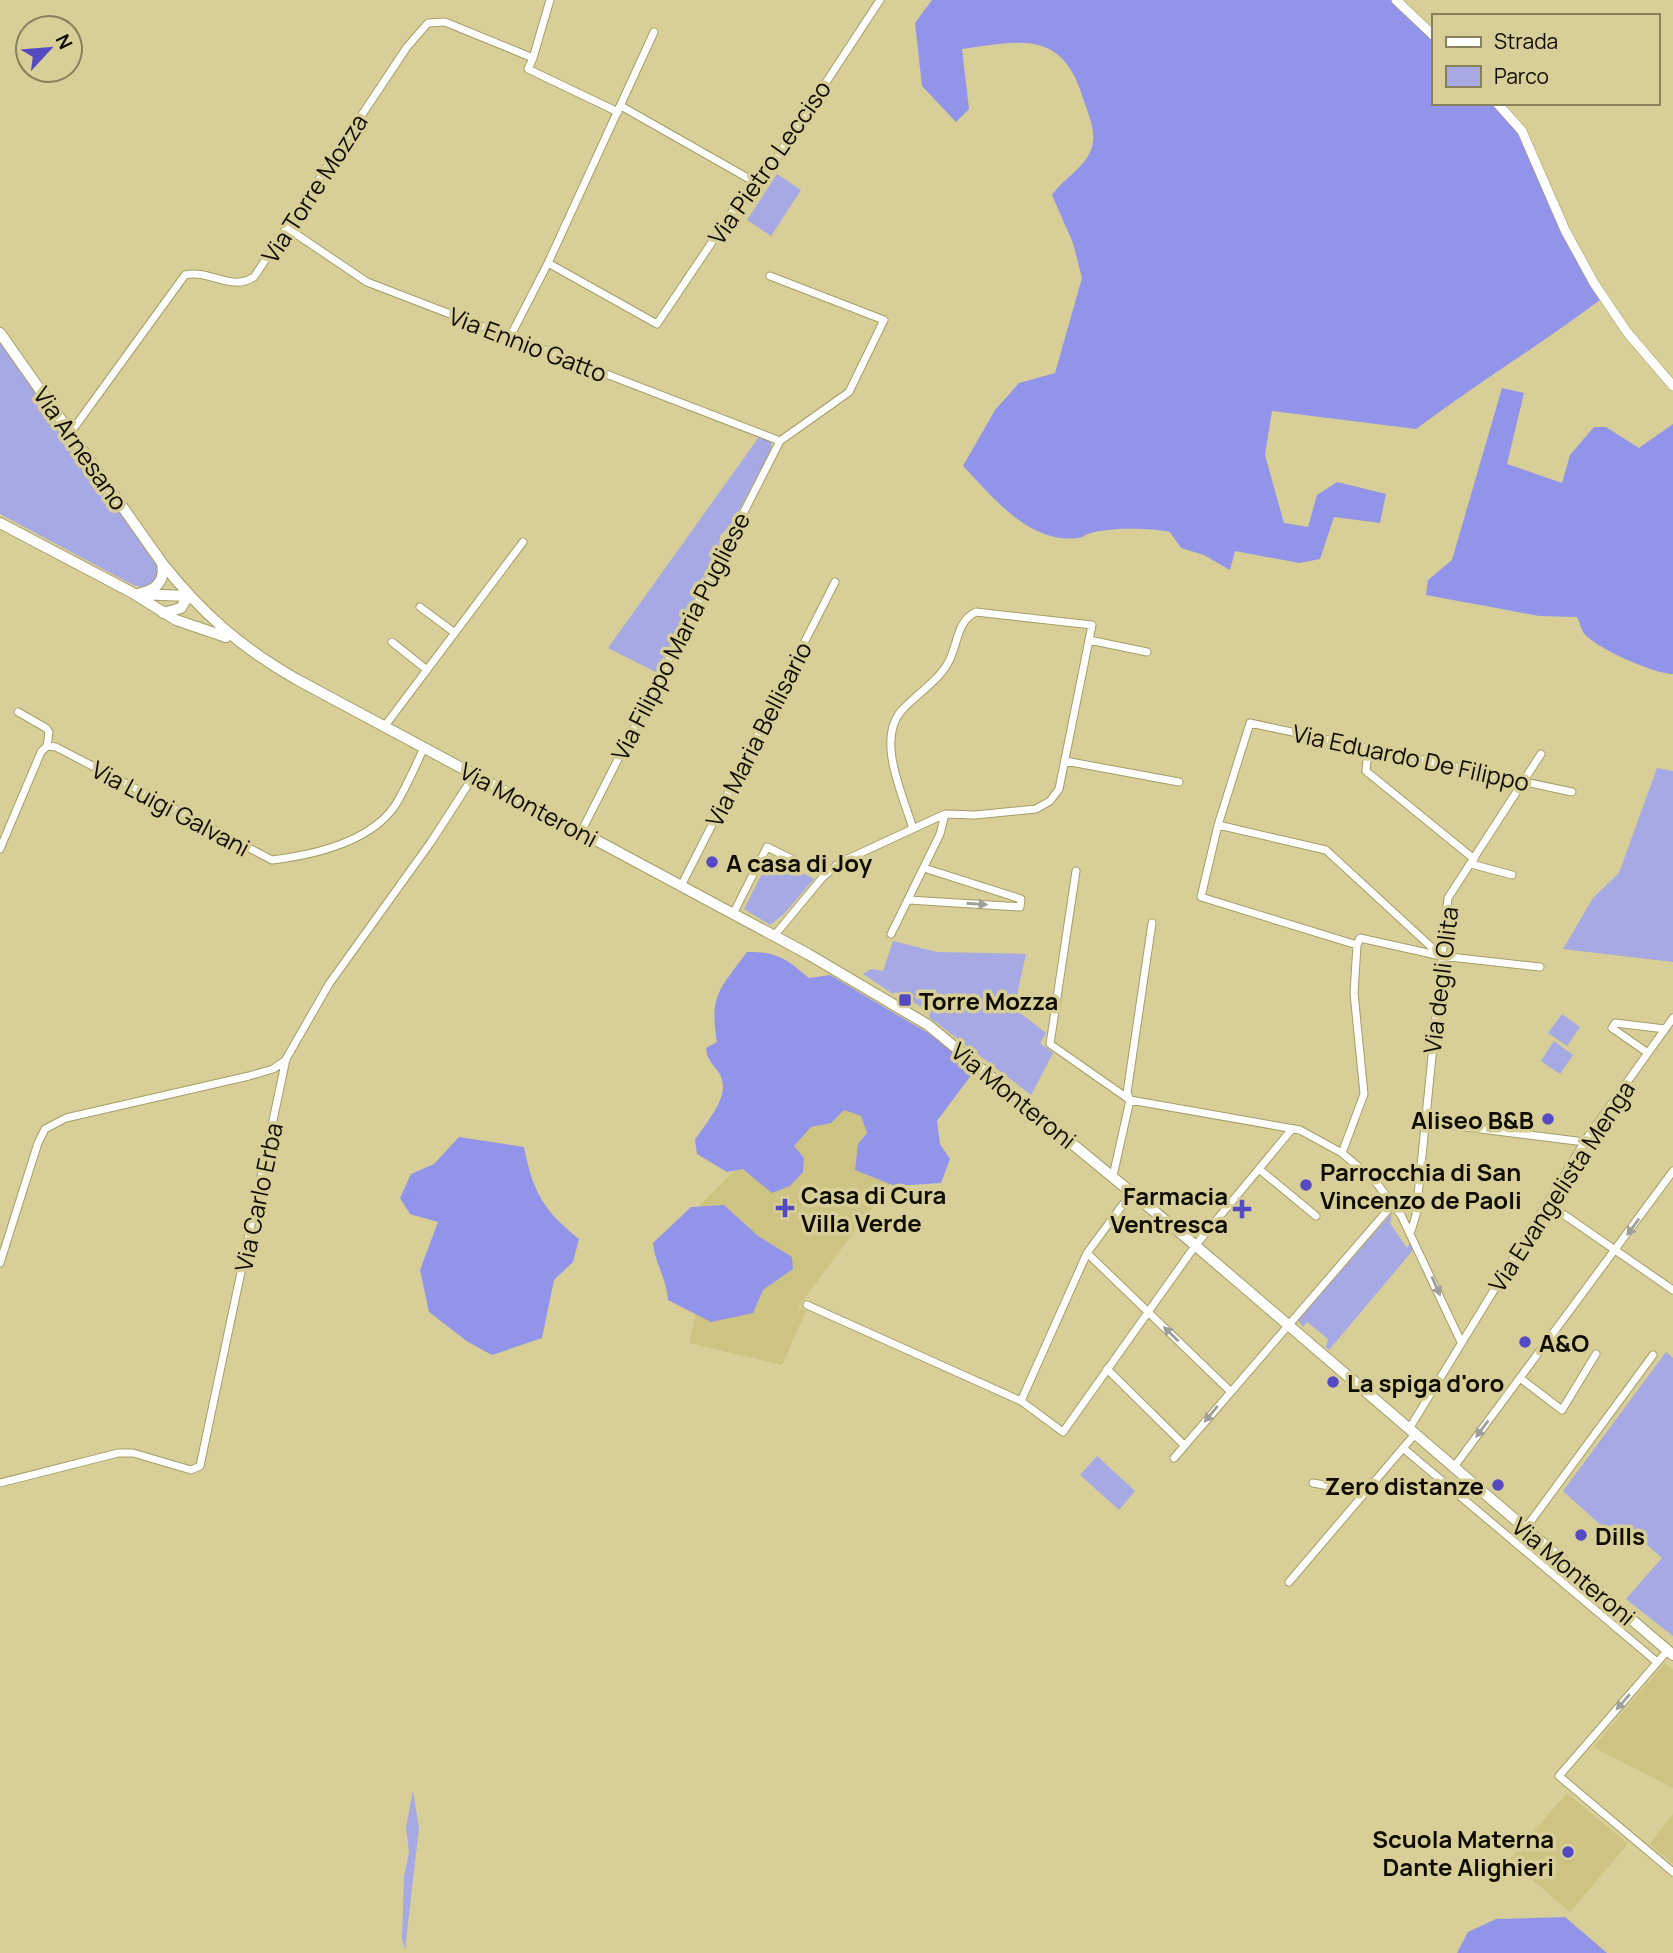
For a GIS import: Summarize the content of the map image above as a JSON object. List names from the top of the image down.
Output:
{
  "streets": {
    "main road": ["Via Arnesano", "Via Monteroni"],
    "street": [
      "Via Pietro Lecciso",
      "Via Torre Mozza",
      "Via Ennio Gatto",
      "Via Filippo Maria Pugliese",
      "Via Maria Bellisario",
      "Via Eduardo De Filippo",
      "Via Luigi Galvani",
      "Via degli Olita",
      "Via Evangelista Menga",
      "Via Carlo Erba"
    ]
  },
  "crossings": [
    ["Via Torre Mozza", "Via Ennio Gatto"],
    ["Via Torre Mozza", "Via Arnesano"],
    ["Via Ennio Gatto", "Via Filippo Maria Pugliese"],
    ["Via Arnesano", "Via Monteroni"],
    ["Via Filippo Maria Pugliese", "Via Monteroni"],
    ["Via Maria Bellisario", "Via Monteroni"],
    ["Via Eduardo De Filippo", "Via degli Olita"],
    ["Via Monteroni", "Via Luigi Galvani"],
    ["Via Monteroni", "Via Evangelista Menga"],
    ["Via Monteroni", "Via Carlo Erba"]
  ],
  "places": {
    "other": [
      "A casa di Joy",
      "Aliseo B&B",
      "Parrocchia di San Vincenzo de Paoli",
      "A&O",
      "La spiga d'oro",
      "Zero distanze",
      "Dills",
      "Scuola Materna Dante Alighieri"
    ],
    "transit": ["Torre Mozza"],
    "health": ["Casa di Cura Villa Verde", "Farmacia Ventresca"]
  },
  "legend": ["Strada", "Parco"],
  "north": "top right"
}
